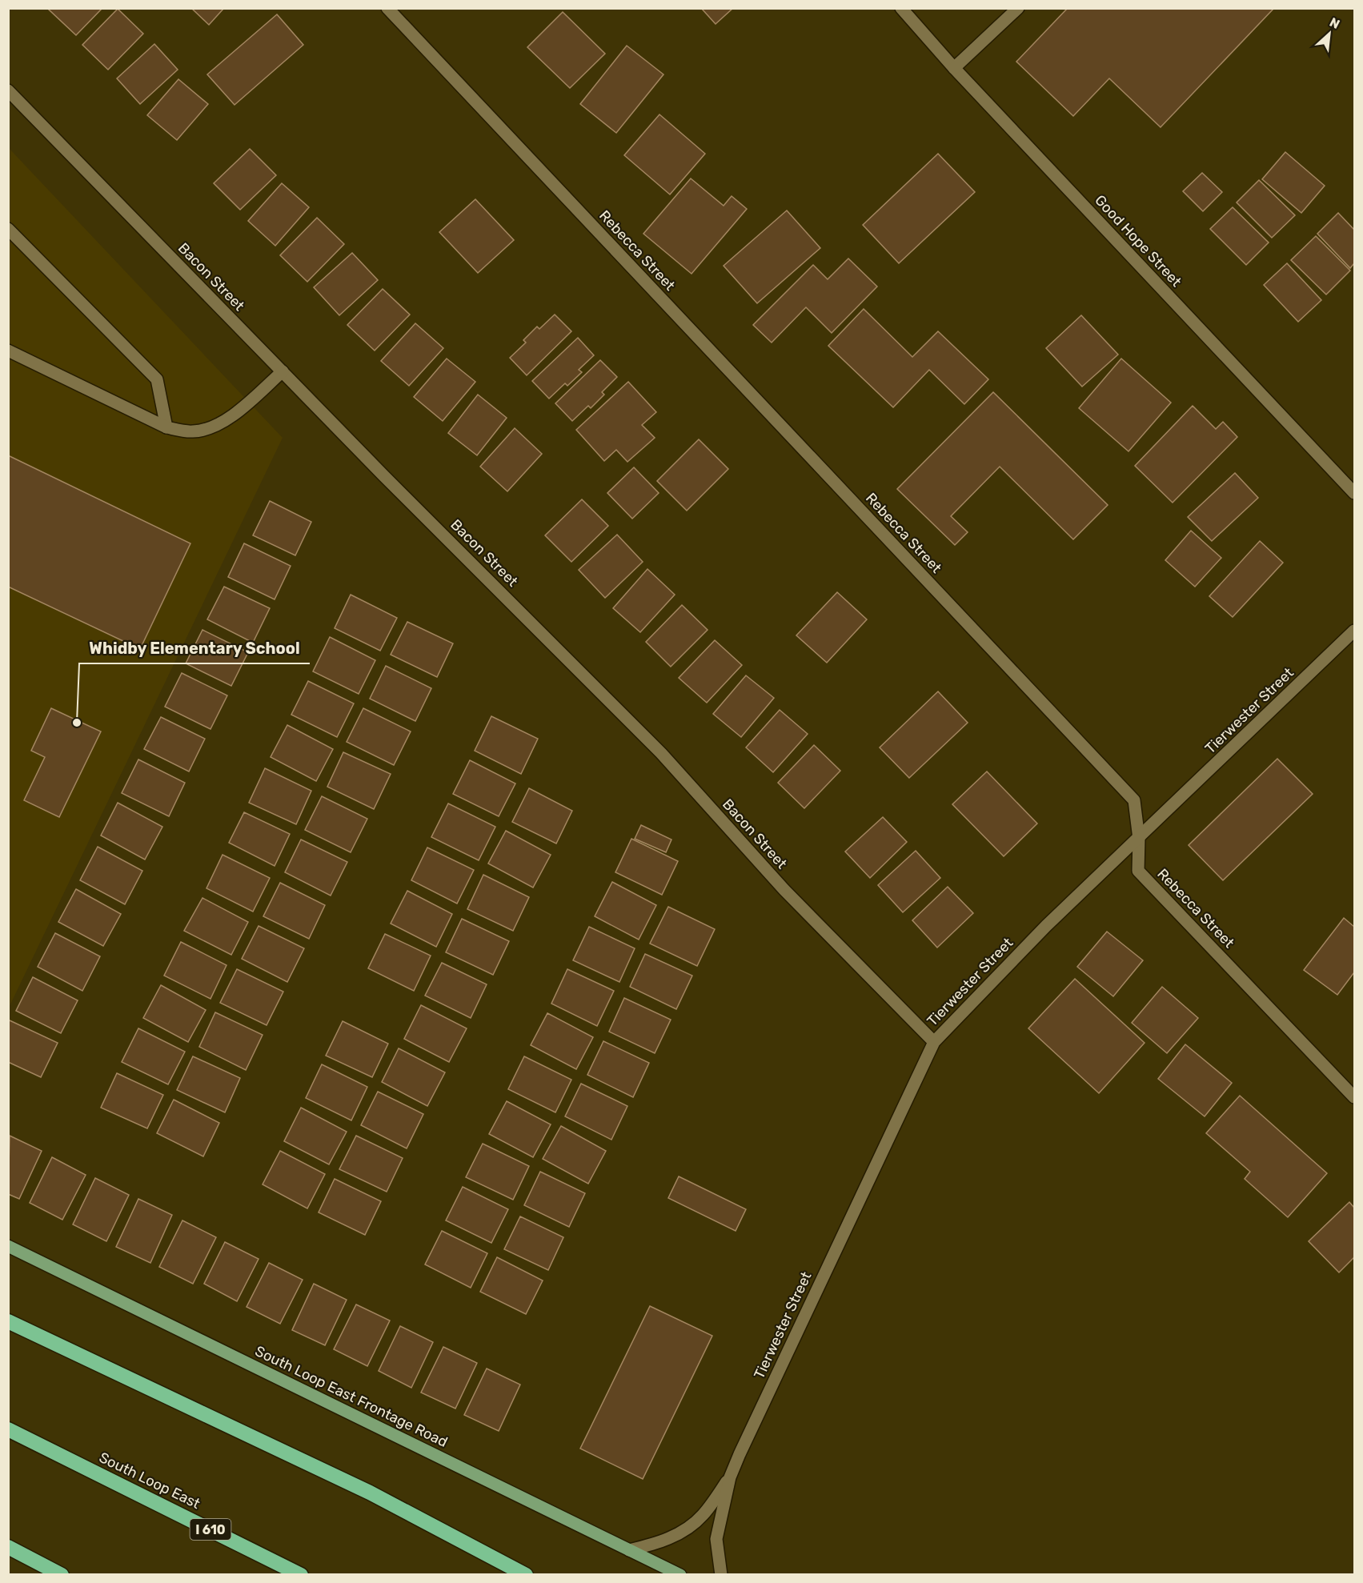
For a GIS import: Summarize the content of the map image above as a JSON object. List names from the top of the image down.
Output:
{
  "streets": {
    "highway": ["South Loop East", "I 610"],
    "main road": ["South Loop East Frontage Road"],
    "street": [
      "Good Hope Street",
      "Rebecca Street",
      "Bacon Street",
      "Tierwester Street"
    ]
  },
  "crossings": [
    ["Rebecca Street", "Tierwester Street"],
    ["Bacon Street", "Tierwester Street"],
    ["Tierwester Street", "South Loop East Frontage Road"]
  ],
  "places": ["Whidby Elementary School"],
  "north": "top right"
}
